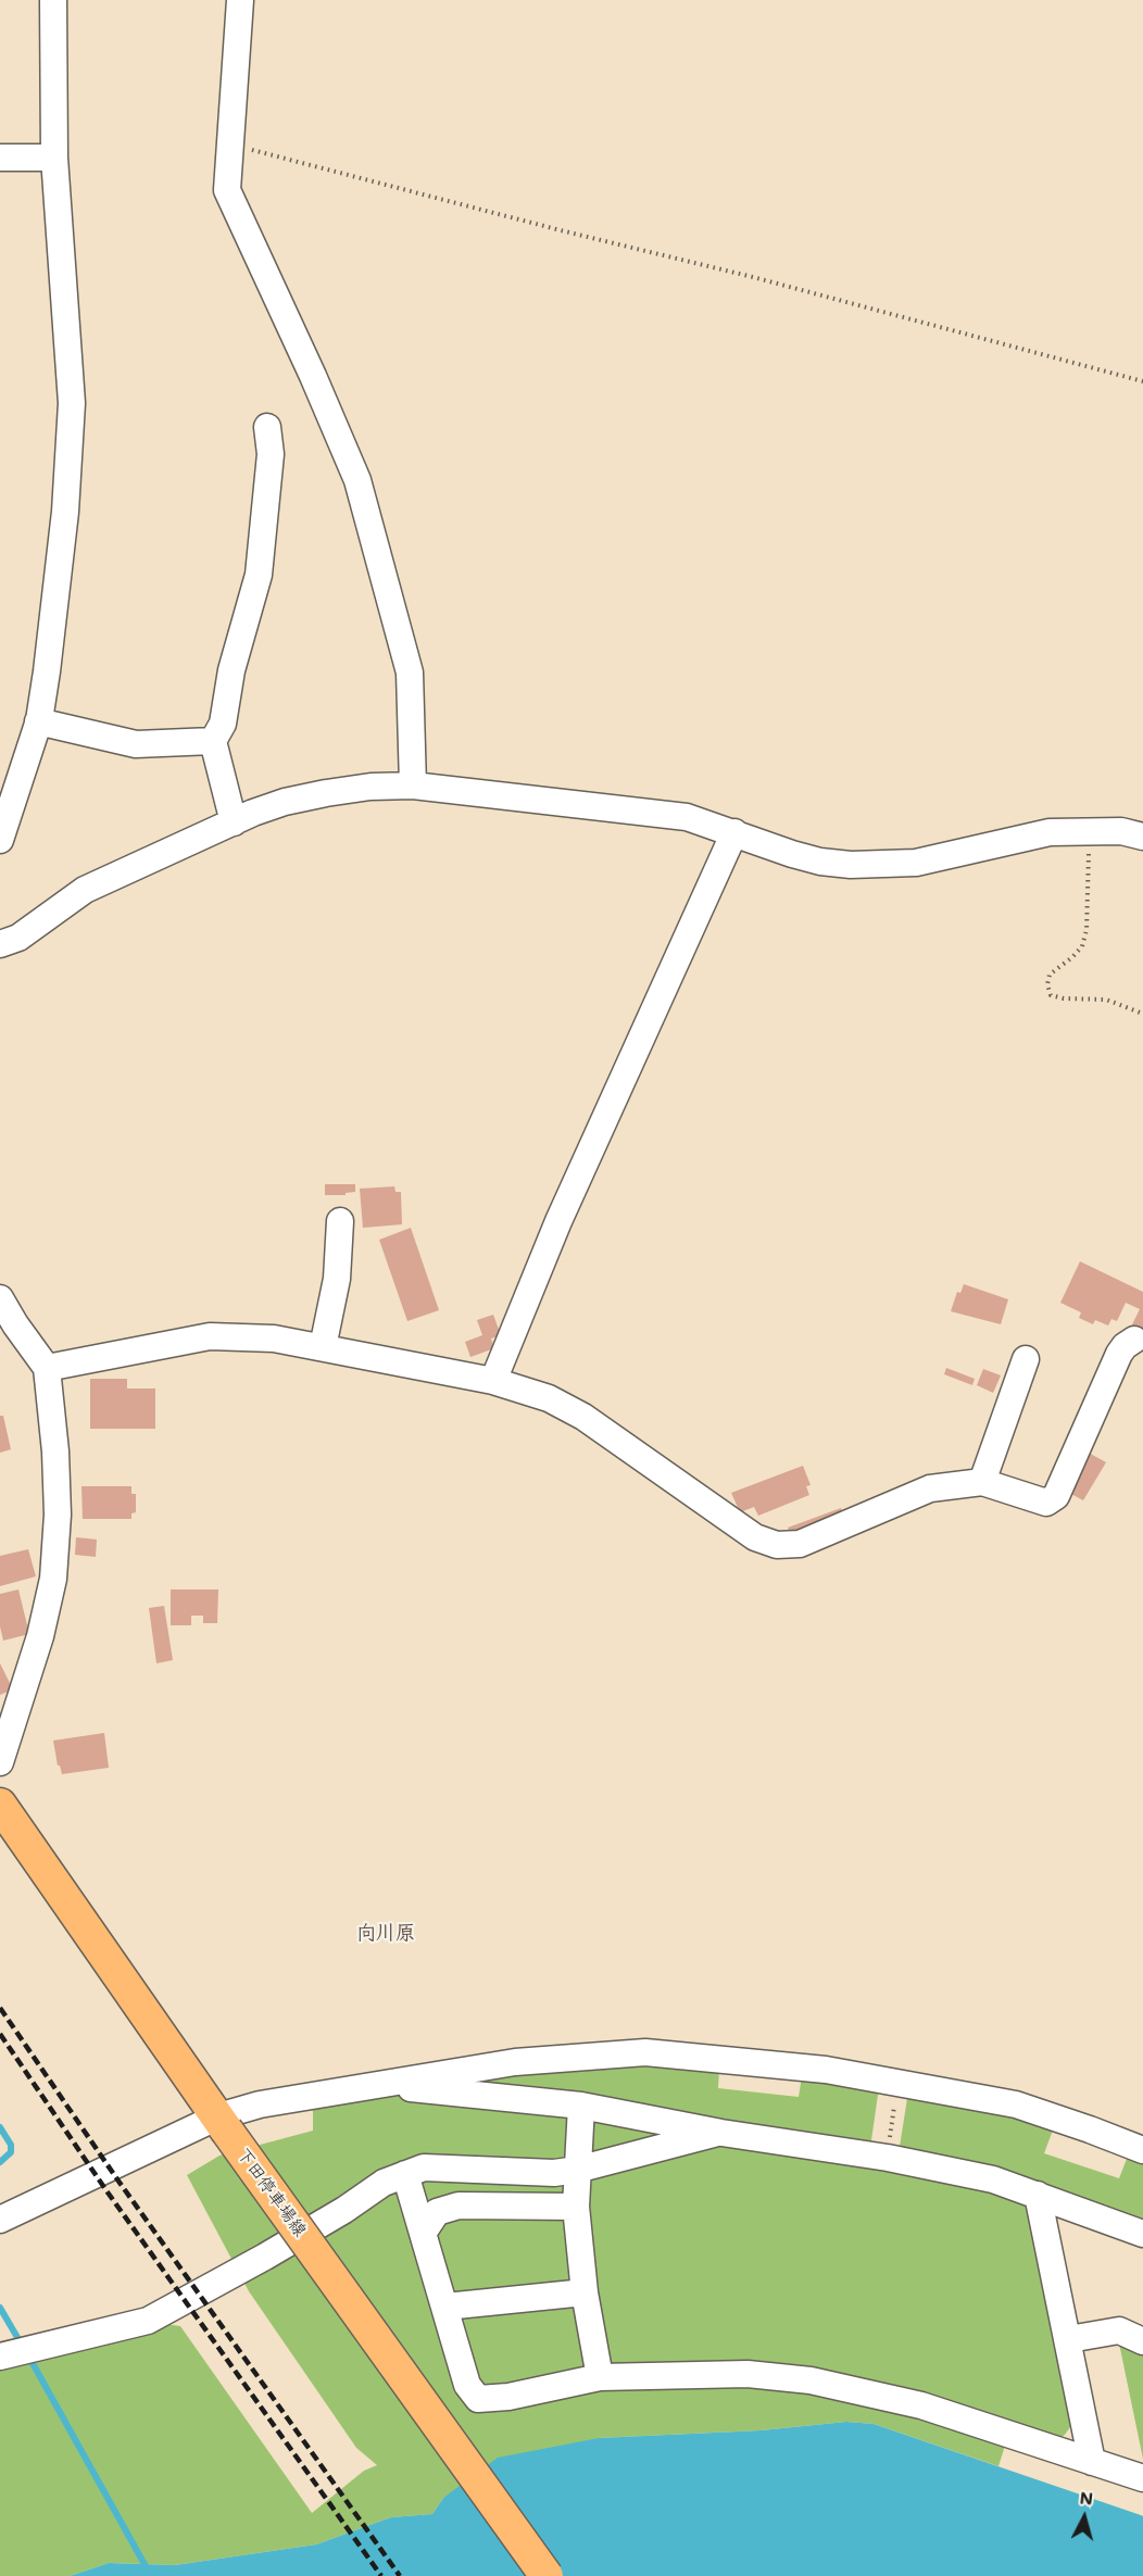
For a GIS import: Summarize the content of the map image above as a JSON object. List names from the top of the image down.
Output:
{
  "streets": {
    "main road": ["下田停車場線"]
  },
  "districts": ["向川原"],
  "north": "top"
}
